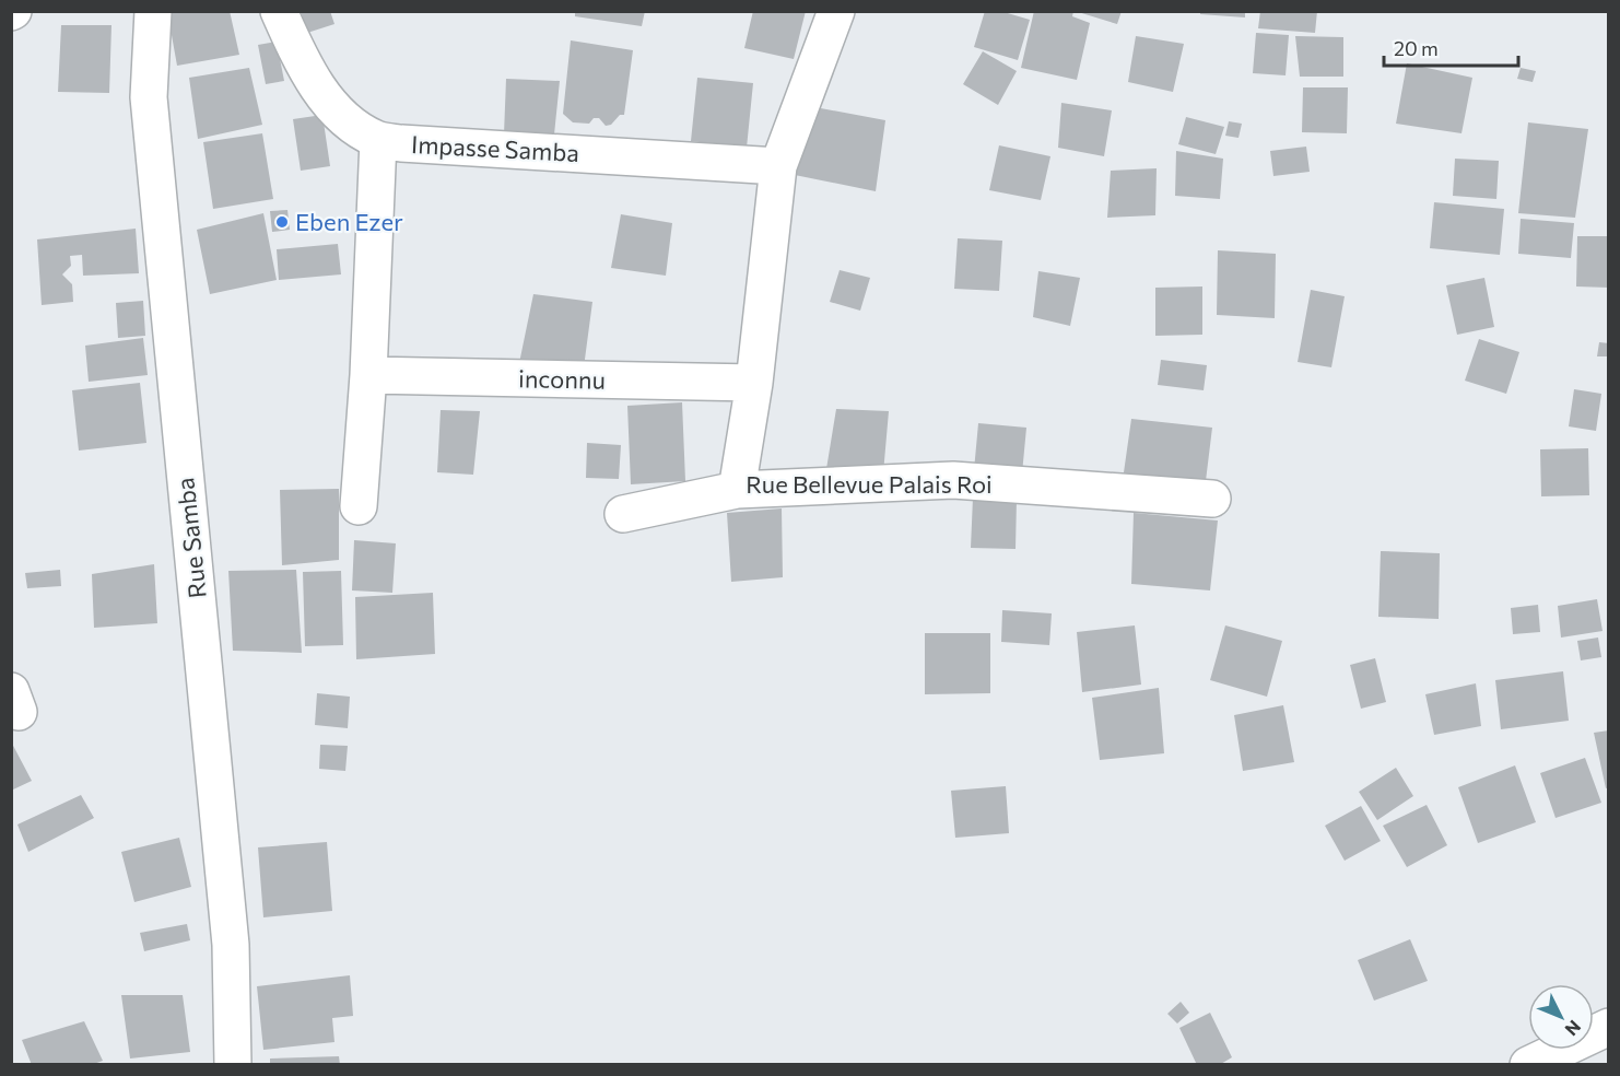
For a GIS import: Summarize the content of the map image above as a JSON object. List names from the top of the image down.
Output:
{
  "streets": {
    "street": [
      "Impasse Samba",
      "inconnu",
      "Rue Bellevue Palais Roi",
      "Rue Samba"
    ]
  },
  "crossings": [
    ["Impasse Samba", "Rue Bellevue Palais Roi"],
    ["inconnu", "Rue Bellevue Palais Roi"]
  ],
  "places": ["Eben Ezer"],
  "scale_bar": "20 m",
  "north": "bottom right"
}
